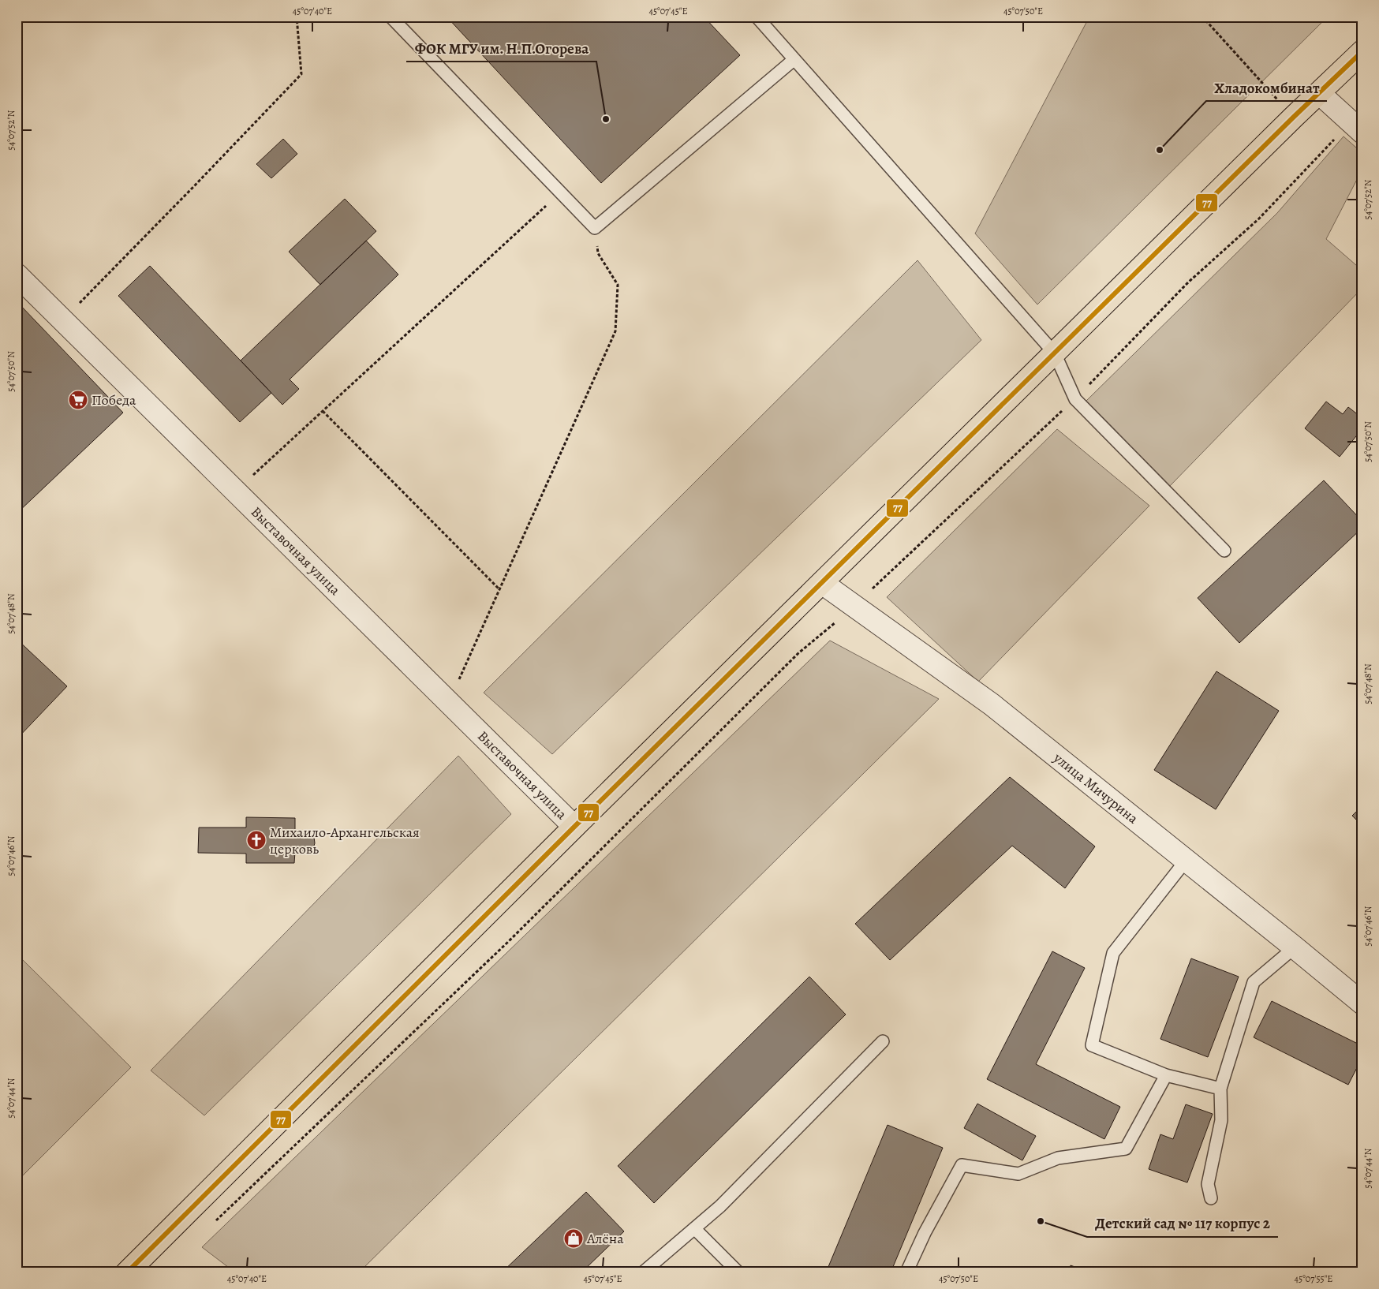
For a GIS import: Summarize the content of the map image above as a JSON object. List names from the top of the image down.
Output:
{
  "streets": {
    "street": ["Выставочная улица", "улица Мичурина"]
  },
  "places": {
    "other": ["ФОК МГУ им. Н.П.Огорева", "Хладокомбинат", "Детский сад № 117 корпус 2"],
    "supermarket": ["Победа"],
    "church": ["Михаило-Архангельская церковь"],
    "shop": ["Алёна"]
  },
  "lines": ["transit line 77"],
  "coordinates": [
    "45°07'40\"E",
    "45°07'45\"E",
    "45°07'50\"E",
    "54°07'52\"N",
    "54°07'50\"N",
    "54°07'48\"N",
    "54°07'46\"N",
    "54°07'44\"N",
    "45°07'55\"E"
  ]
}
